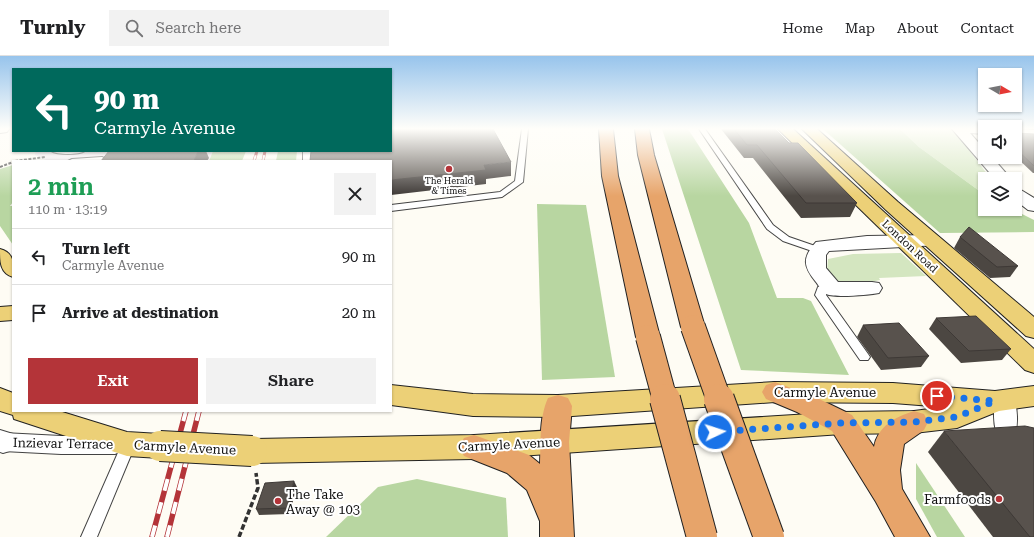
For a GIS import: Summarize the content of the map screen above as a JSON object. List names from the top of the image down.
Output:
{
  "streets": {
    "main road": ["London Road", "Carmyle Avenue"],
    "street": ["Inzievar Terrace"]
  },
  "crossings": [
    ["Carmyle Avenue", "Inzievar Terrace"]
  ],
  "places": ["The Herald & Times", "Farmfoods", "The Take Away @ 103"],
  "north": "right",
  "page": {
    "header": "Turnly",
    "search": "Search here",
    "nav": [
      "Home",
      "Map",
      "About",
      "Contact"
    ],
    "turn": ["90 m", "Carmyle Avenue"],
    "heading": ["2 min", "110 m · 13:19"],
    "list": [
      {
        "name": "Turn left",
        "note": "Carmyle Avenue",
        "value": "90 m"
      },
      {
        "name": "Arrive at destination",
        "value": "20 m"
      }
    ],
    "buttons": ["Exit", "Share"]
  }
}
